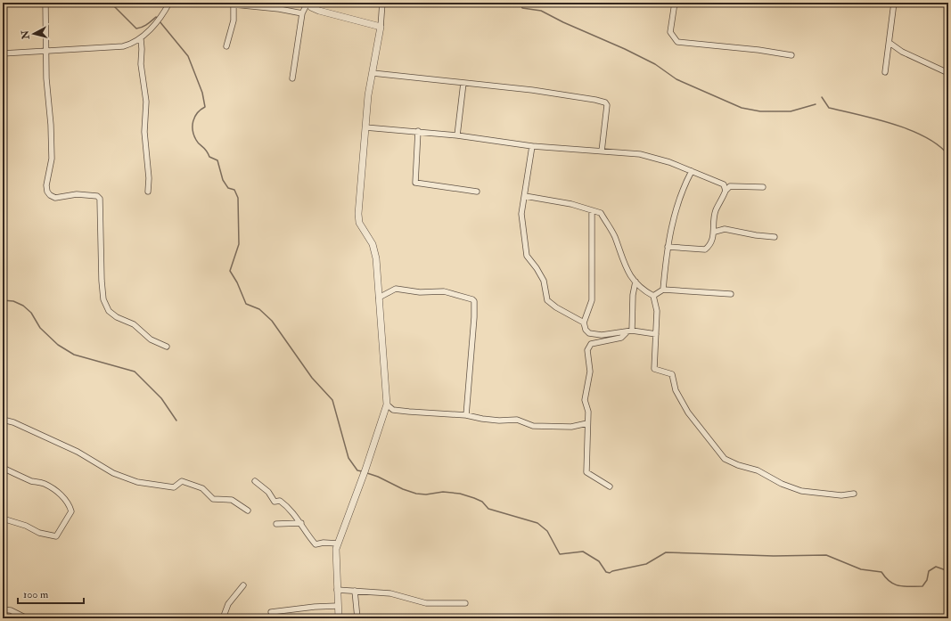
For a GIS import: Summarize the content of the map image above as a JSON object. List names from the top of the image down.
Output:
{
  "scale_bar": "100 m",
  "north": "left"
}
